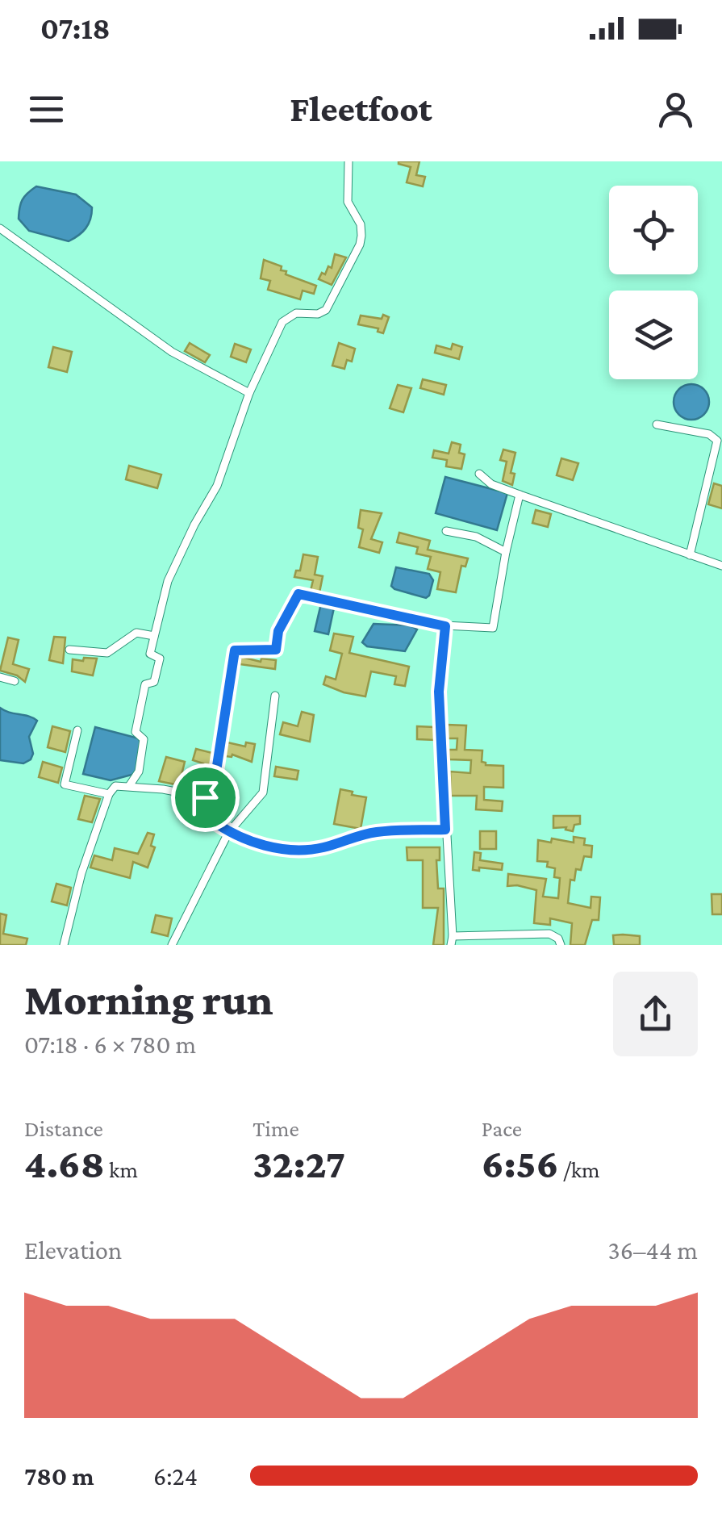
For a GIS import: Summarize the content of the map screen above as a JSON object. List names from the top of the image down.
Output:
{
  "page": {
    "status": "07:18",
    "header": "Fleetfoot",
    "heading": ["Morning run", "07:18 · 6 × 780 m"],
    "stats": [
      ["Distance", "4.68 km"],
      ["Time", "32:27"],
      ["Pace", "6:56 /km"]
    ],
    "chart": ["Elevation", "36–44 m"],
    "list": [
      {
        "name": "780 m",
        "note": "6:24"
      }
    ]
  }
}
